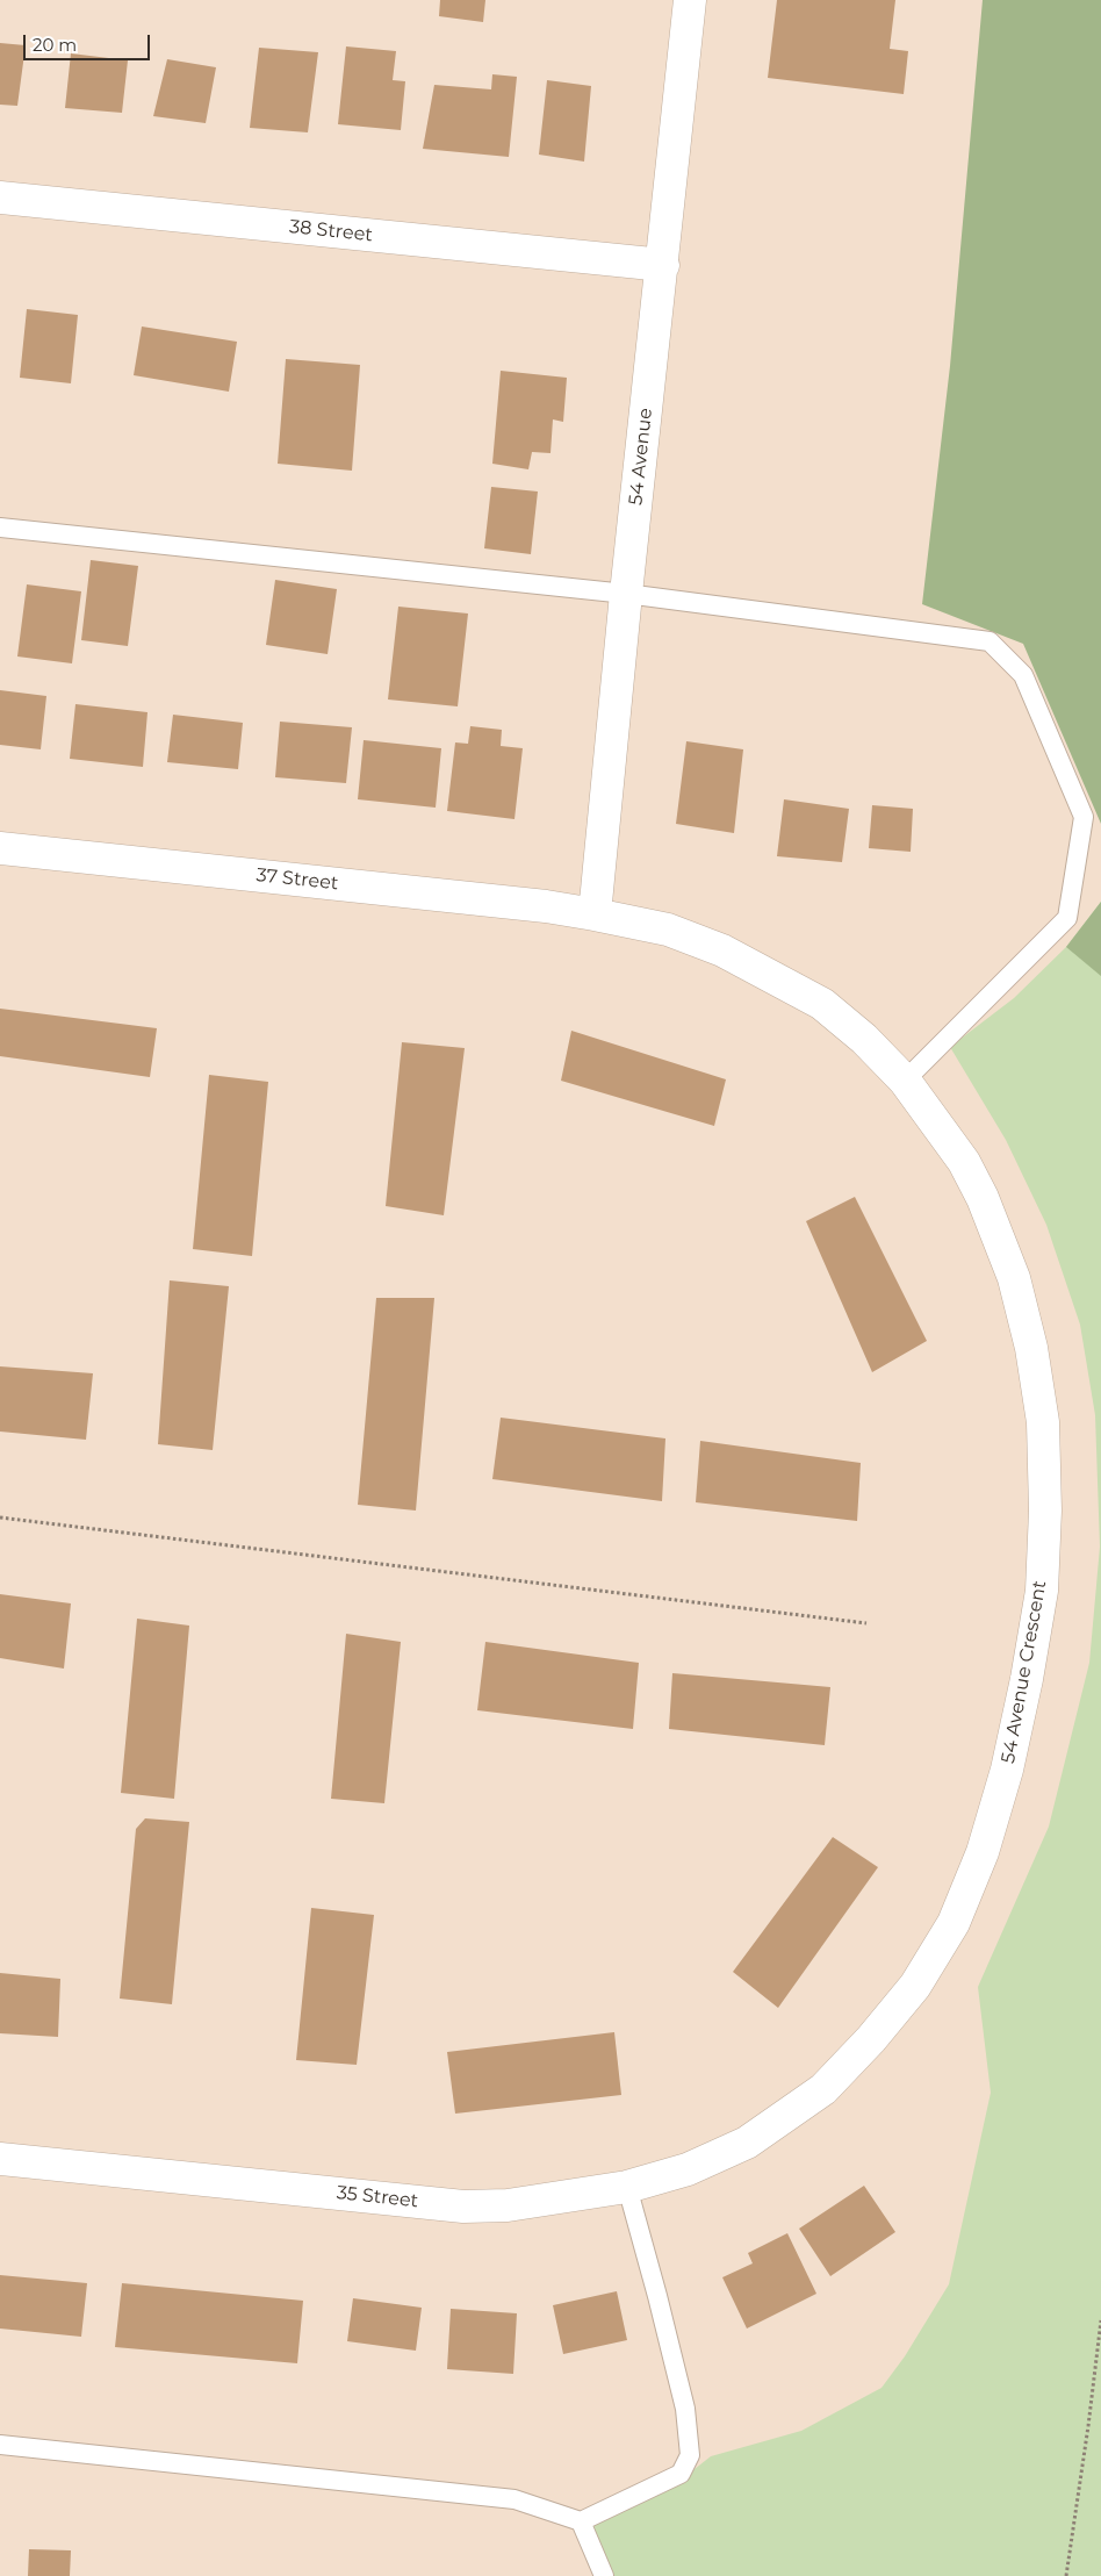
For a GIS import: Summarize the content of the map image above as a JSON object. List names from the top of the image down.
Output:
{
  "streets": {
    "street": [
      "38 Street",
      "54 Avenue",
      "37 Street",
      "54 Avenue Crescent",
      "35 Street"
    ]
  },
  "crossings": [
    ["38 Street", "54 Avenue"],
    ["54 Avenue", "37 Street"],
    ["54 Avenue", "54 Avenue Crescent"],
    ["37 Street", "54 Avenue Crescent"],
    ["54 Avenue Crescent", "35 Street"]
  ],
  "scale_bar": "20 m"
}
